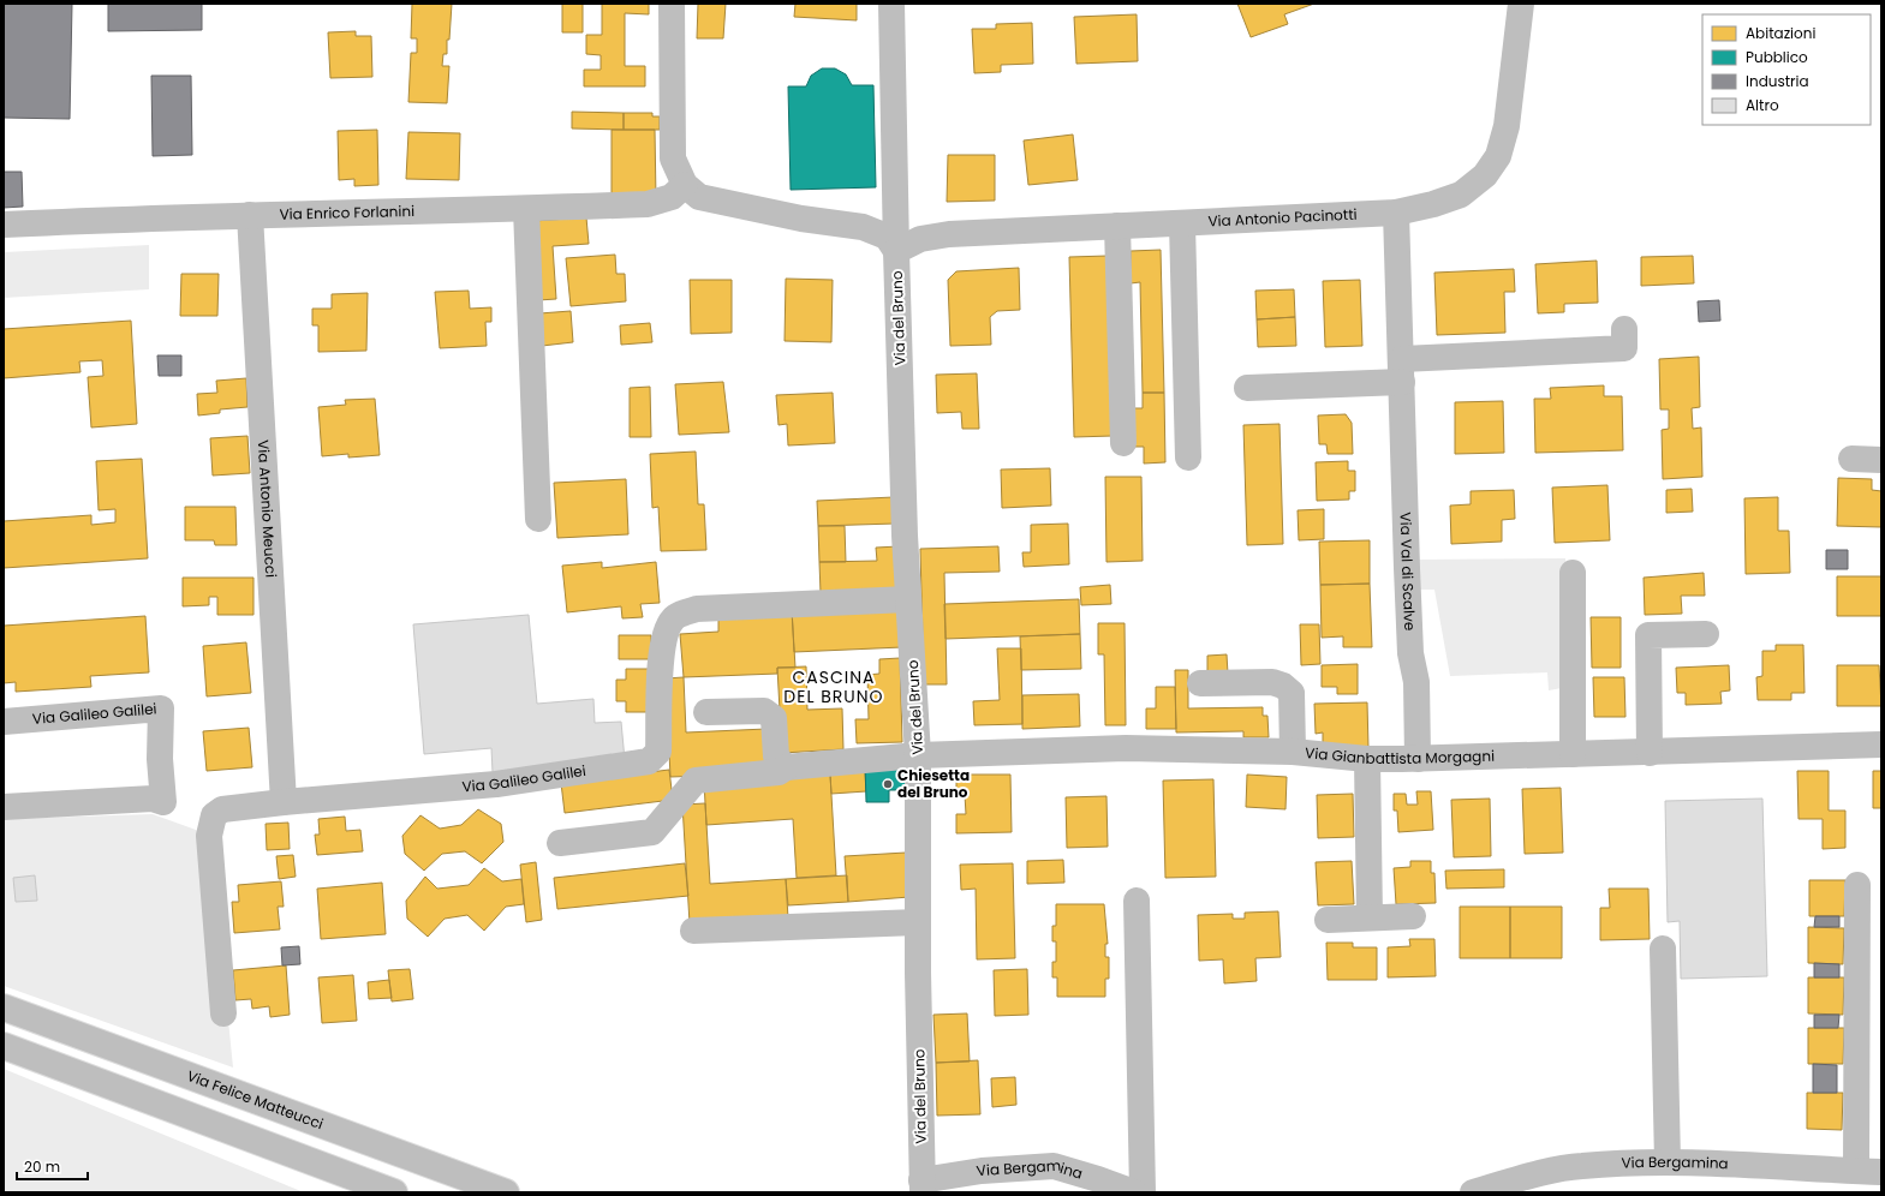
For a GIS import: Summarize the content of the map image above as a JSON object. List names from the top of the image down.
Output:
{
  "streets": {
    "street": [
      "Via Enrico Forlanini",
      "Via Antonio Pacinotti",
      "Via del Bruno",
      "Via Antonio Meucci",
      "Via Val di Scalve",
      "Via Galileo Galilei",
      "Via Gianbattista Morgagni",
      "Via Felice Matteucci",
      "Via Bergamina"
    ]
  },
  "crossings": [
    ["Via Enrico Forlanini", "Via del Bruno"],
    ["Via Enrico Forlanini", "Via Antonio Meucci"],
    ["Via Antonio Pacinotti", "Via del Bruno"],
    ["Via Antonio Pacinotti", "Via Val di Scalve"],
    ["Via del Bruno", "Via Galileo Galilei"],
    ["Via del Bruno", "Via Gianbattista Morgagni"],
    ["Via del Bruno", "Via Bergamina"],
    ["Via Antonio Meucci", "Via Galileo Galilei"],
    ["Via Val di Scalve", "Via Gianbattista Morgagni"]
  ],
  "districts": ["CASCINA DEL BRUNO"],
  "places": ["Chiesetta del Bruno"],
  "legend": [
    "Abitazioni",
    "Pubblico",
    "Industria",
    "Altro"
  ],
  "scale_bar": "20 m"
}
